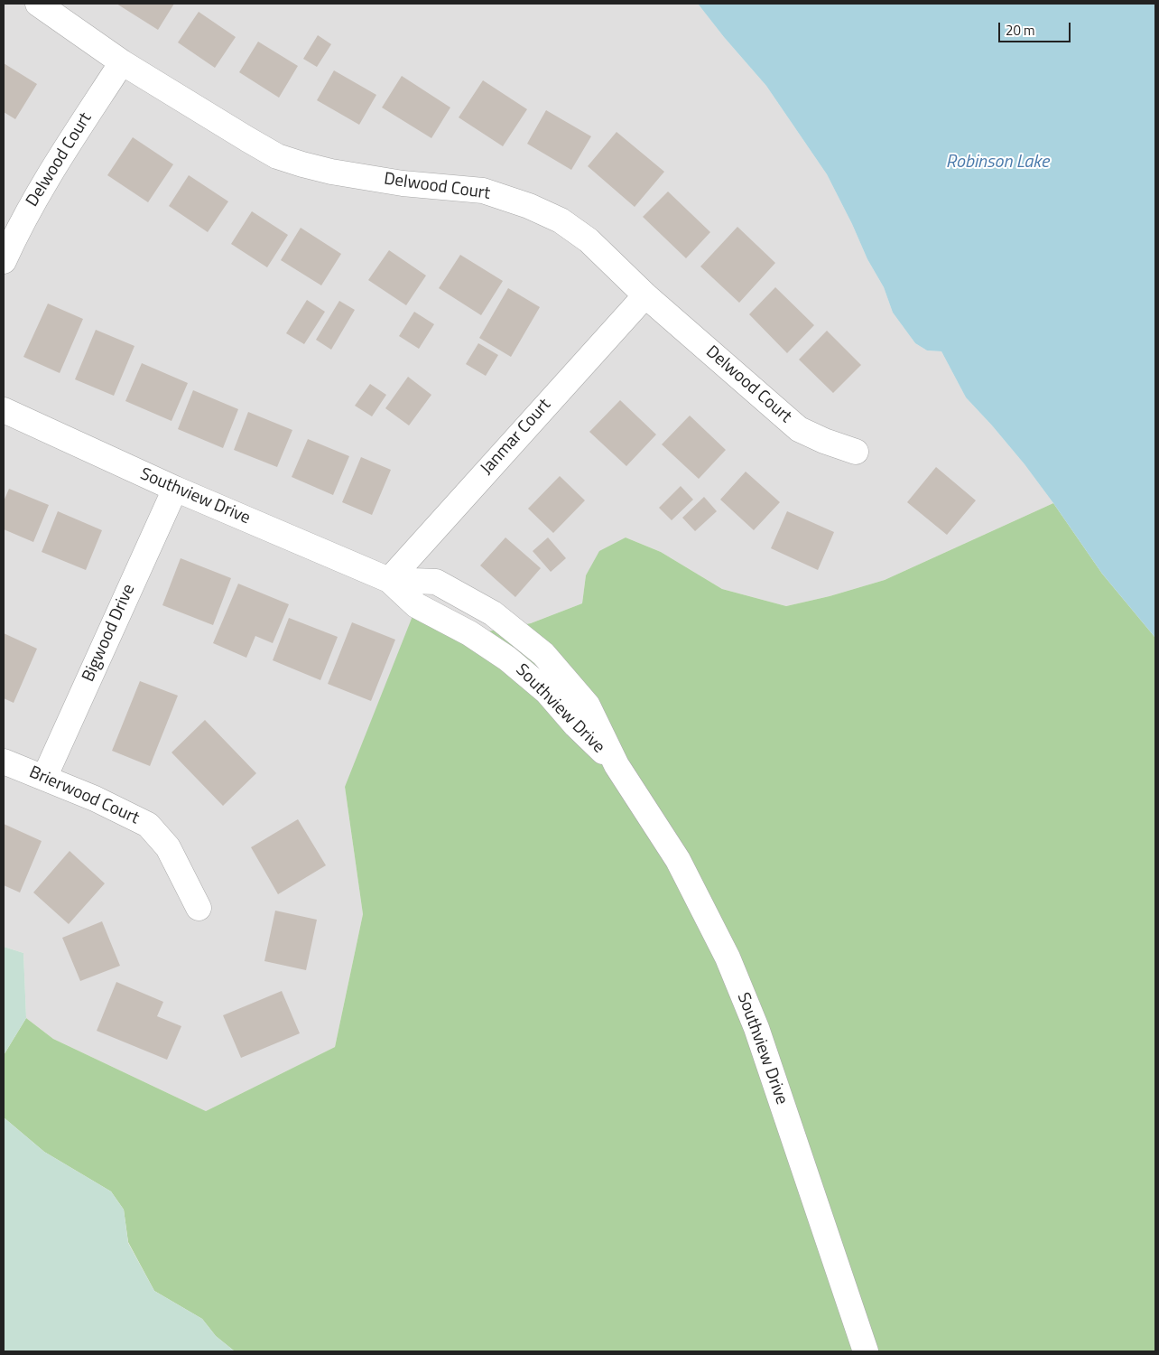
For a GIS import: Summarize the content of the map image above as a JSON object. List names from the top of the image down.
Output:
{
  "streets": {
    "street": [
      "Delwood Court",
      "Janmar Court",
      "Southview Drive",
      "Bigwood Drive",
      "Brierwood Court"
    ]
  },
  "crossings": [
    ["Delwood Court", "Janmar Court"],
    ["Janmar Court", "Southview Drive"],
    ["Southview Drive", "Bigwood Drive"],
    ["Bigwood Drive", "Brierwood Court"]
  ],
  "water": ["Robinson Lake"],
  "scale_bar": "20 m"
}
